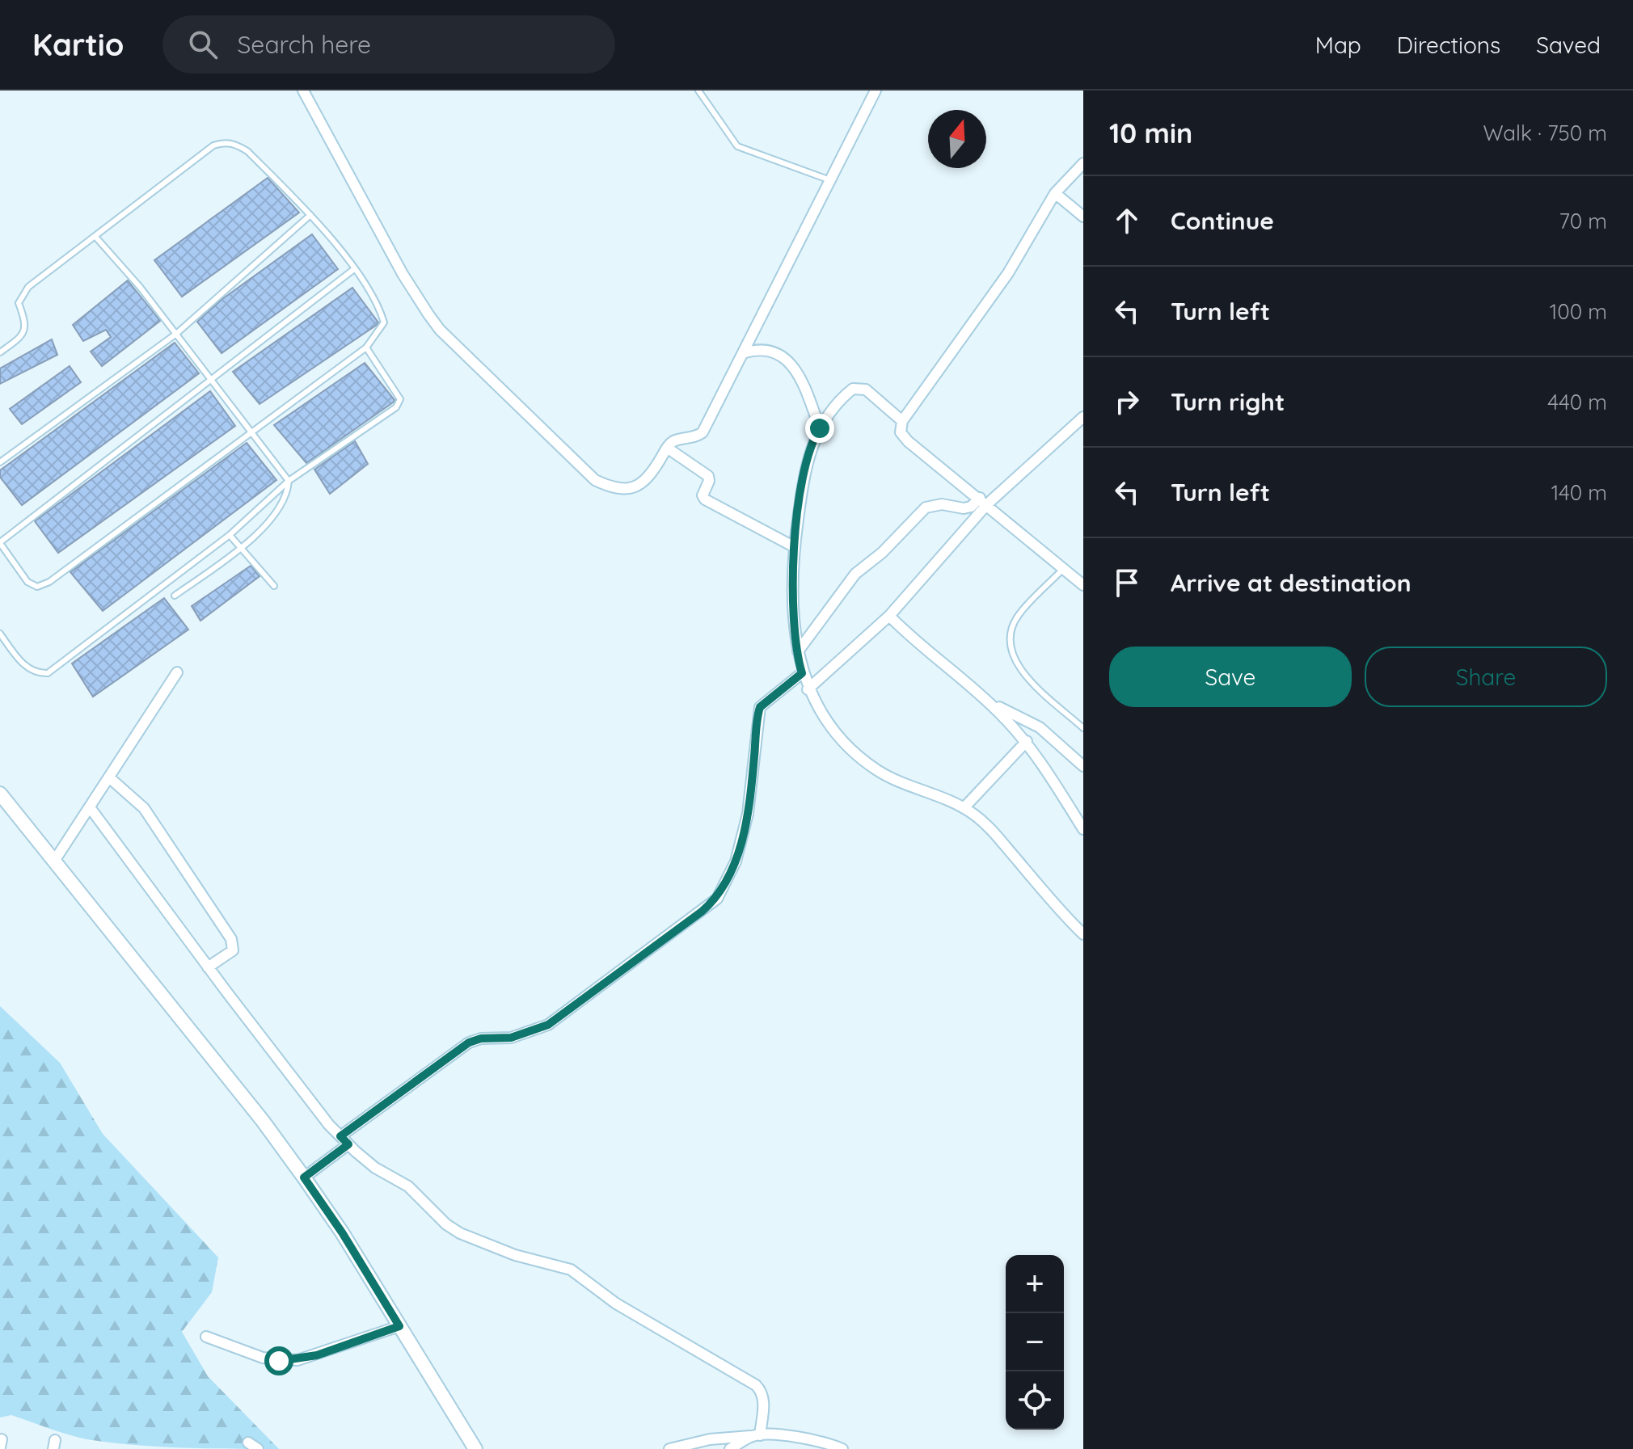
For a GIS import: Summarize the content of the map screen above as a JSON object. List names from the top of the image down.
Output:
{
  "north": "top",
  "page": {
    "header": "Kartio",
    "search": "Search here",
    "nav": ["Map", "Directions", "Saved"],
    "heading": ["10 min", "Walk · 750 m"],
    "list": [
      ["Continue", "70 m"],
      ["Turn left", "100 m"],
      ["Turn right", "440 m"],
      ["Turn left", "140 m"],
      "Arrive at destination"
    ],
    "buttons": ["Save", "Share"],
    "map_buttons": ["+", "−"]
  }
}
